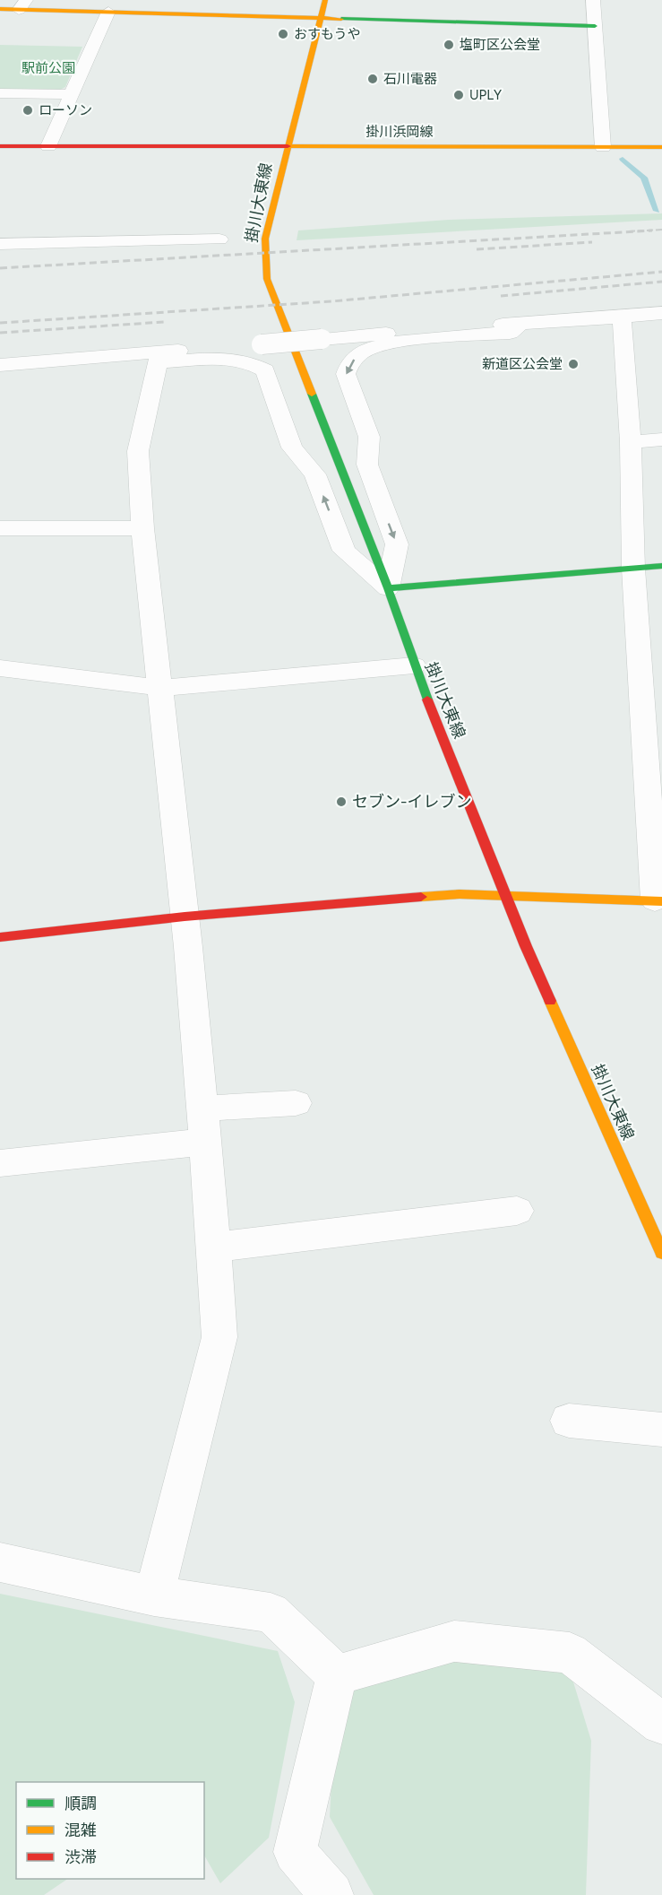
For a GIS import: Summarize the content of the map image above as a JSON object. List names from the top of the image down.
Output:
{
  "streets": {
    "main road": ["掛川浜岡線", "掛川大東線"]
  },
  "crossings": [
    ["掛川浜岡線", "掛川大東線"]
  ],
  "parks": ["駅前公園"],
  "places": [
    "おすもうや",
    "塩町区公会堂",
    "石川電器",
    "UPLY",
    "ローソン",
    "新道区公会堂",
    "セブン-イレブン"
  ],
  "legend": ["順調", "混雑", "渋滞"]
}
